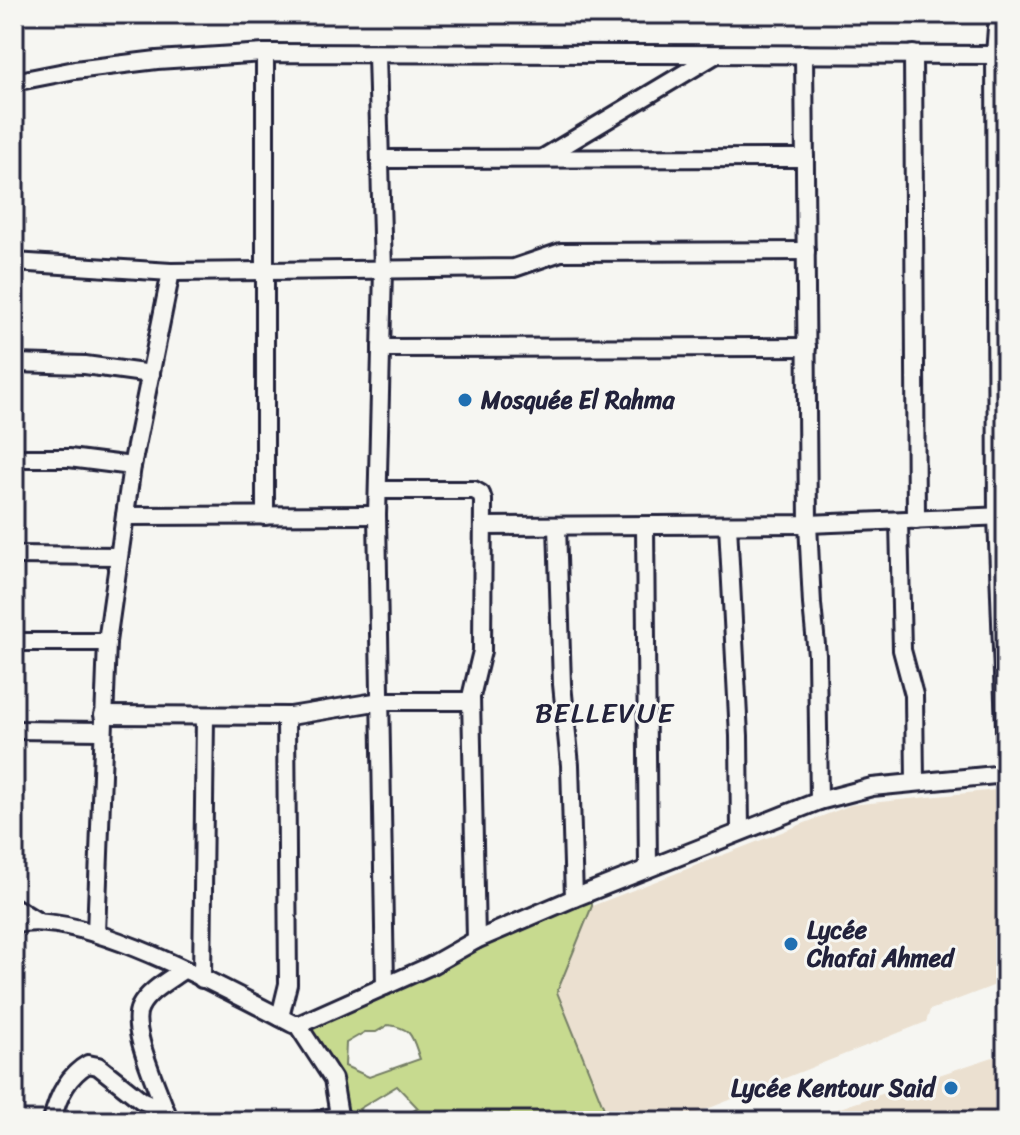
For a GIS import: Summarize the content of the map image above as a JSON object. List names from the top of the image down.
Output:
{
  "districts": ["BELLEVUE"],
  "places": ["Mosquée El Rahma", "Lycée Chafai Ahmed", "Lycée Kentour Said"]
}
